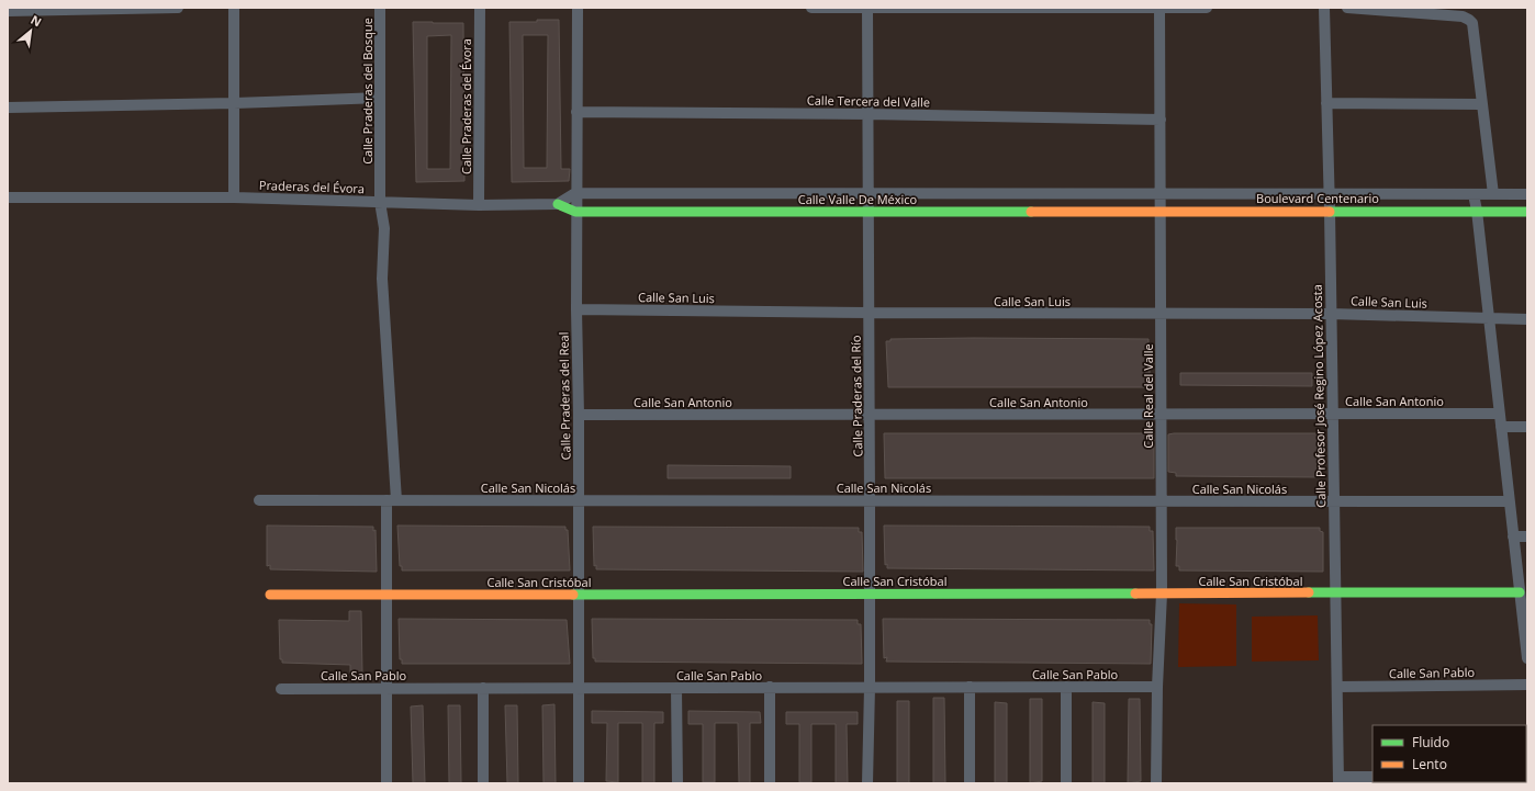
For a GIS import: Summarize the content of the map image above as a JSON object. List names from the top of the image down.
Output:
{
  "streets": {
    "street": [
      "Calle Praderas del Bosque",
      "Calle Tercera del Valle",
      "Calle Praderas del Évora",
      "Praderas del Évora",
      "Boulevard Centenario",
      "Calle Valle De México",
      "Calle San Luis",
      "Calle Praderas del Real",
      "Calle Praderas del Río",
      "Calle Real del Valle",
      "Calle Profesor José Regino López Acosta",
      "Calle San Antonio",
      "Calle San Nicolás",
      "Calle San Cristóbal",
      "Calle San Pablo"
    ]
  },
  "crossings": [
    ["Calle Praderas del Bosque", "Praderas del Évora"],
    ["Calle Praderas del Bosque", "Calle San Nicolás"],
    ["Calle Tercera del Valle", "Calle Praderas del Real"],
    ["Calle Tercera del Valle", "Calle Praderas del Río"],
    ["Calle Tercera del Valle", "Calle Real del Valle"],
    ["Calle Praderas del Évora", "Praderas del Évora"],
    ["Praderas del Évora", "Calle Valle De México"],
    ["Boulevard Centenario", "Calle Valle De México"],
    ["Boulevard Centenario", "Calle Real del Valle"],
    ["Boulevard Centenario", "Calle Profesor José Regino López Acosta"],
    ["Calle Valle De México", "Calle Praderas del Real"],
    ["Calle Valle De México", "Calle Praderas del Río"],
    ["Calle Valle De México", "Calle Real del Valle"],
    ["Calle San Luis", "Calle Praderas del Real"],
    ["Calle San Luis", "Calle Praderas del Río"],
    ["Calle San Luis", "Calle Real del Valle"],
    ["Calle San Luis", "Calle Profesor José Regino López Acosta"],
    ["Calle Praderas del Real", "Calle San Antonio"],
    ["Calle Praderas del Real", "Calle San Nicolás"],
    ["Calle Praderas del Real", "Calle San Cristóbal"],
    ["Calle Praderas del Real", "Calle San Pablo"],
    ["Calle Praderas del Río", "Calle San Antonio"],
    ["Calle Praderas del Río", "Calle San Nicolás"],
    ["Calle Praderas del Río", "Calle San Cristóbal"],
    ["Calle Praderas del Río", "Calle San Pablo"],
    ["Calle Real del Valle", "Calle San Antonio"],
    ["Calle Real del Valle", "Calle San Nicolás"],
    ["Calle Real del Valle", "Calle San Cristóbal"],
    ["Calle Real del Valle", "Calle San Pablo"],
    ["Calle Profesor José Regino López Acosta", "Calle San Antonio"],
    ["Calle Profesor José Regino López Acosta", "Calle San Nicolás"],
    ["Calle Profesor José Regino López Acosta", "Calle San Cristóbal"],
    ["Calle Profesor José Regino López Acosta", "Calle San Pablo"]
  ],
  "legend": ["Fluido", "Lento"],
  "north": "top right"
}
